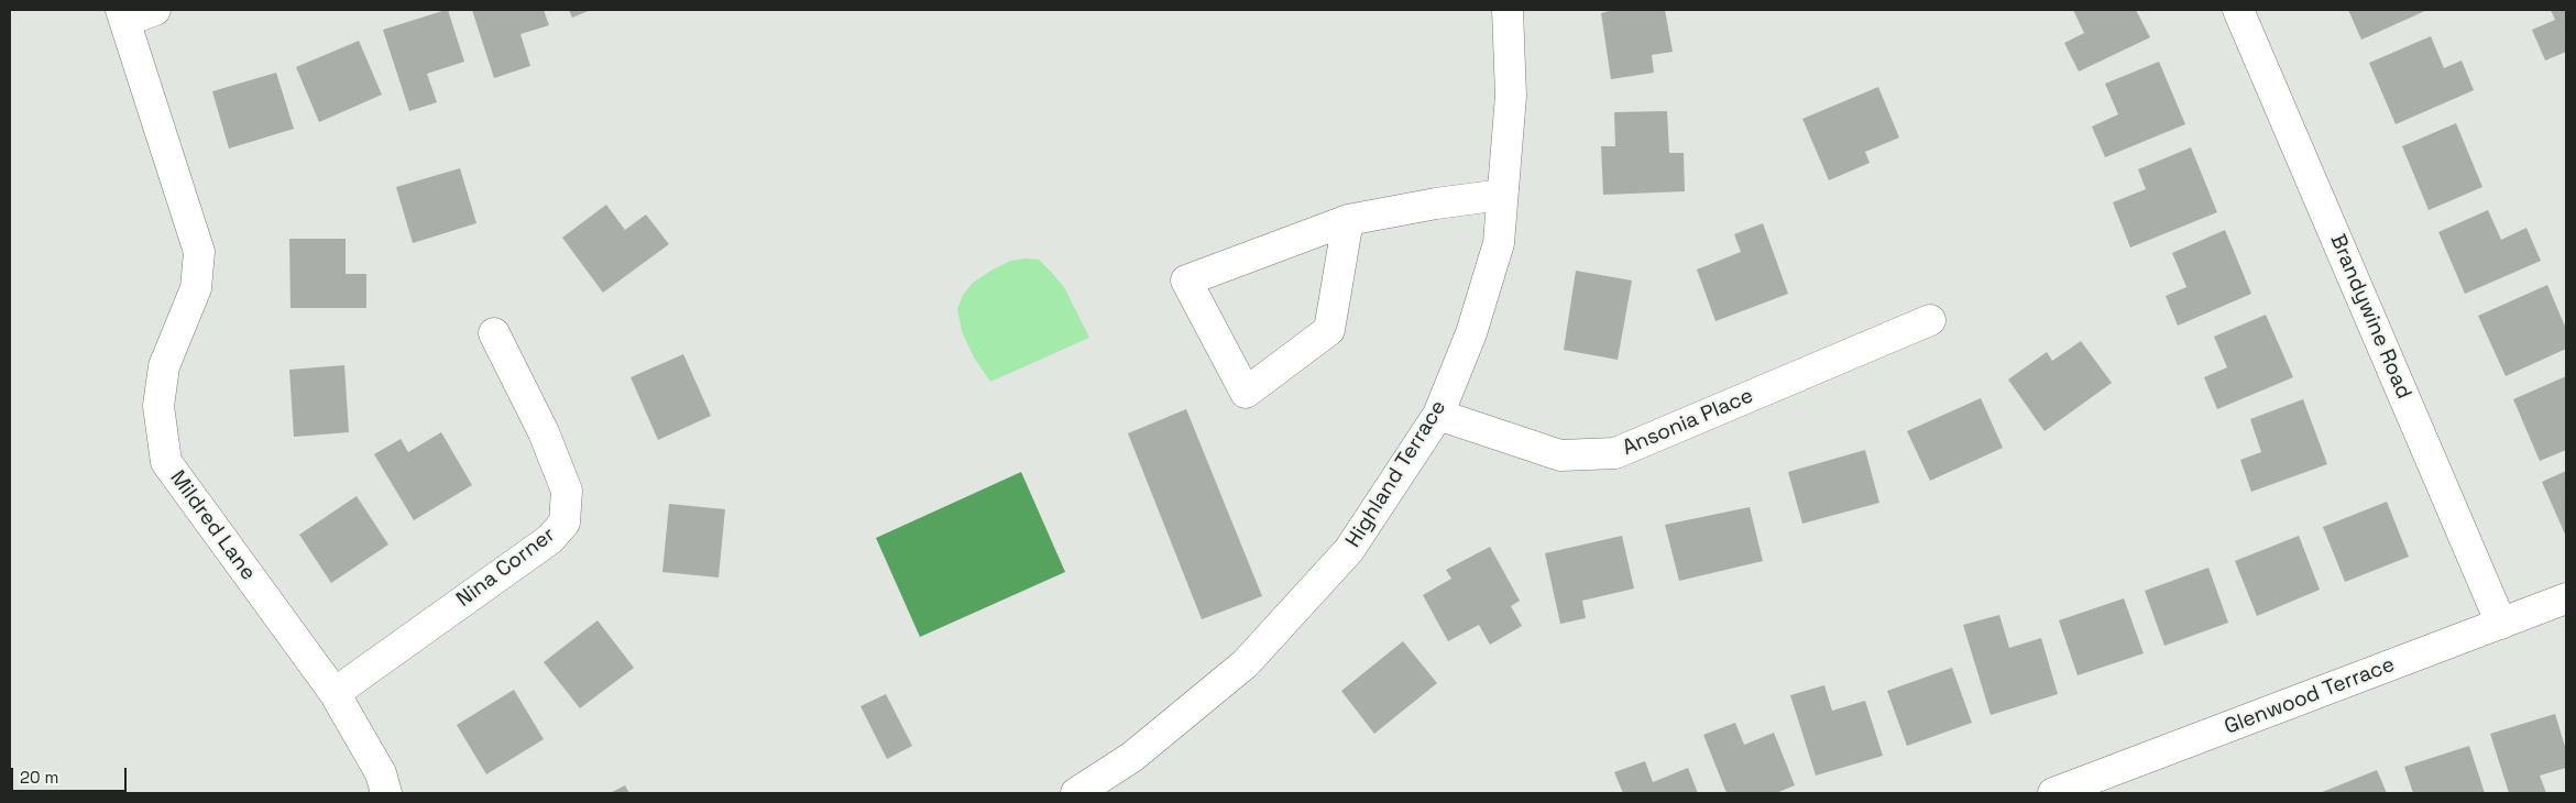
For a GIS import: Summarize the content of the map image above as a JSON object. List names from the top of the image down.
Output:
{
  "streets": {
    "street": [
      "Brandywine Road",
      "Ansonia Place",
      "Highland Terrace",
      "Mildred Lane",
      "Nina Corner",
      "Glenwood Terrace"
    ]
  },
  "crossings": [
    ["Brandywine Road", "Glenwood Terrace"],
    ["Ansonia Place", "Highland Terrace"],
    ["Mildred Lane", "Nina Corner"]
  ],
  "scale_bar": "20 m"
}
